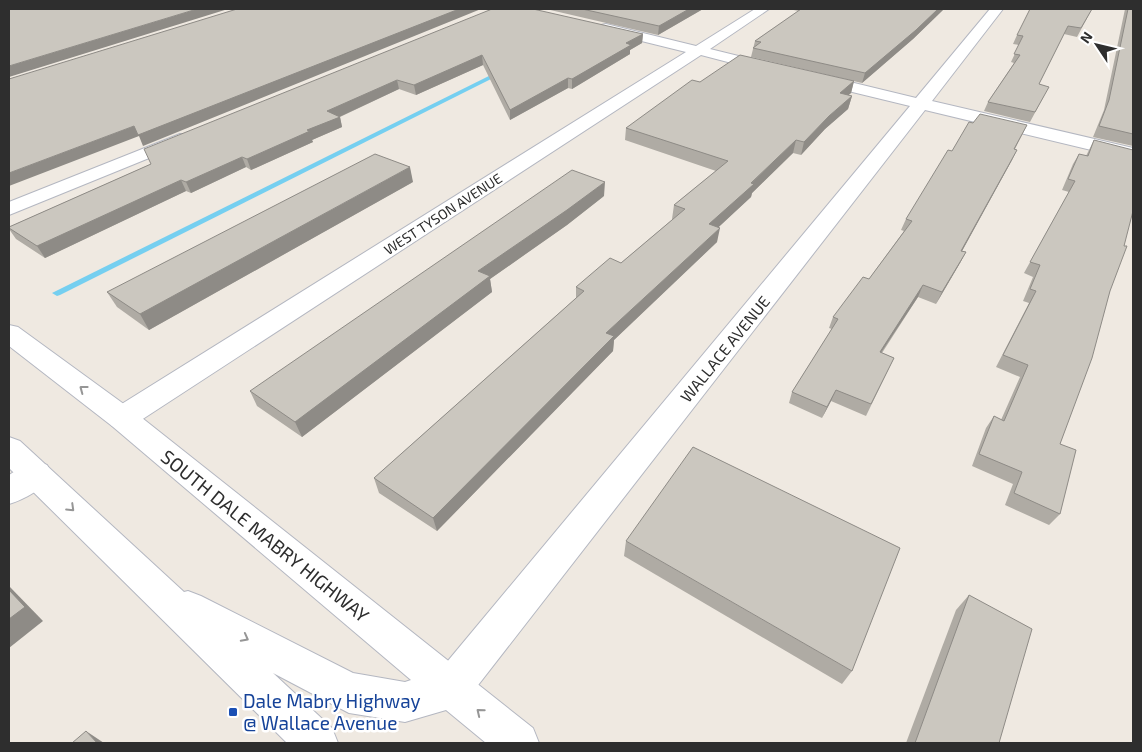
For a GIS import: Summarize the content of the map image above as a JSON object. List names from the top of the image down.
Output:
{
  "streets": {
    "street": ["WEST TYSON AVENUE", "WALLACE AVENUE", "SOUTH DALE MABRY HIGHWAY"]
  },
  "crossings": [
    ["WEST TYSON AVENUE", "SOUTH DALE MABRY HIGHWAY"],
    ["WALLACE AVENUE", "SOUTH DALE MABRY HIGHWAY"]
  ],
  "places": {
    "transit": ["Dale Mabry Highway @ Wallace Avenue"]
  },
  "north": "top left"
}
